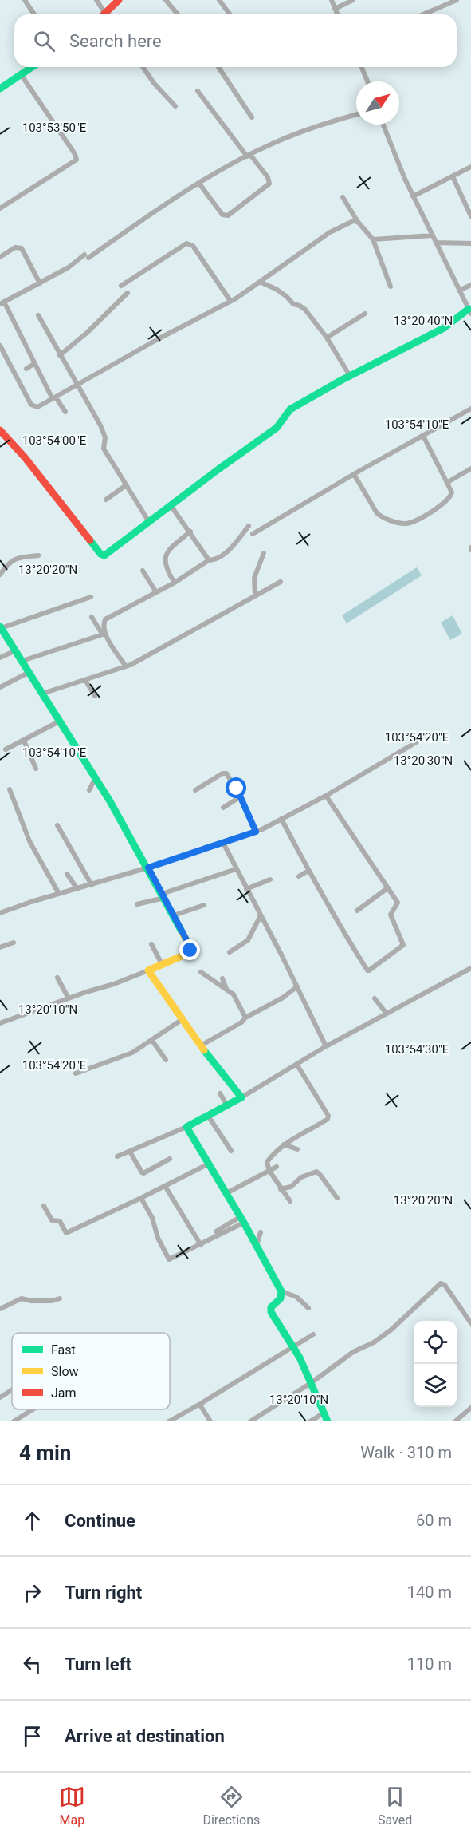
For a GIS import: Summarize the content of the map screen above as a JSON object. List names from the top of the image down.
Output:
{
  "legend": ["Fast", "Slow", "Jam"],
  "north": "top right",
  "page": {
    "search": "Search here",
    "heading": ["4 min", "Walk · 310 m"],
    "list": [
      ["Continue", "60 m"],
      ["Turn right", "140 m"],
      ["Turn left", "110 m"],
      "Arrive at destination"
    ],
    "nav": ["Map", "Directions", "Saved"]
  },
  "coordinates": [
    "103°53'50\"E",
    "13°20'40\"N",
    "103°54'10\"E",
    "103°54'00\"E",
    "13°20'20\"N",
    "103°54'20\"E",
    "13°20'30\"N",
    "13°20'10\"N",
    "103°54'30\"E"
  ]
}
